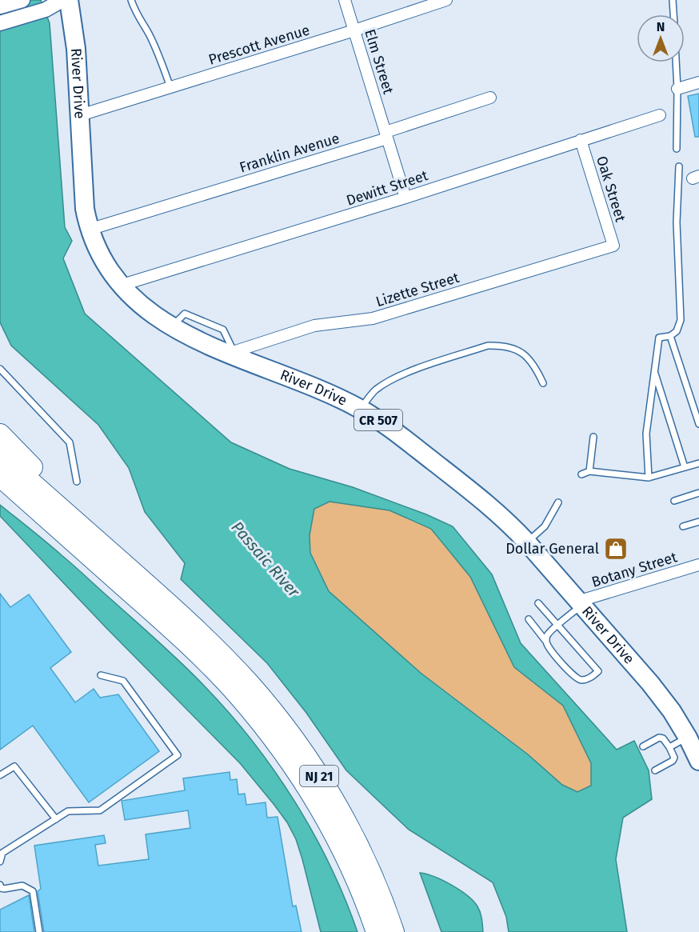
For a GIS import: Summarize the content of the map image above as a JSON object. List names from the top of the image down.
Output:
{
  "streets": {
    "highway": ["NJ 21"],
    "main road": ["River Drive", "CR 507"],
    "street": [
      "Prescott Avenue",
      "Elm Street",
      "Franklin Avenue",
      "Dewitt Street",
      "Oak Street",
      "Lizette Street",
      "Botany Street"
    ]
  },
  "crossings": [
    ["Prescott Avenue", "Elm Street"],
    ["Prescott Avenue", "River Drive"],
    ["Elm Street", "Franklin Avenue"],
    ["Elm Street", "Dewitt Street"],
    ["River Drive", "Franklin Avenue"],
    ["River Drive", "Dewitt Street"],
    ["River Drive", "Lizette Street"],
    ["River Drive", "Botany Street"],
    ["Dewitt Street", "Oak Street"],
    ["Oak Street", "Lizette Street"]
  ],
  "water": ["Passaic River"],
  "places": {
    "shop": ["Dollar General"]
  },
  "north": "top"
}
